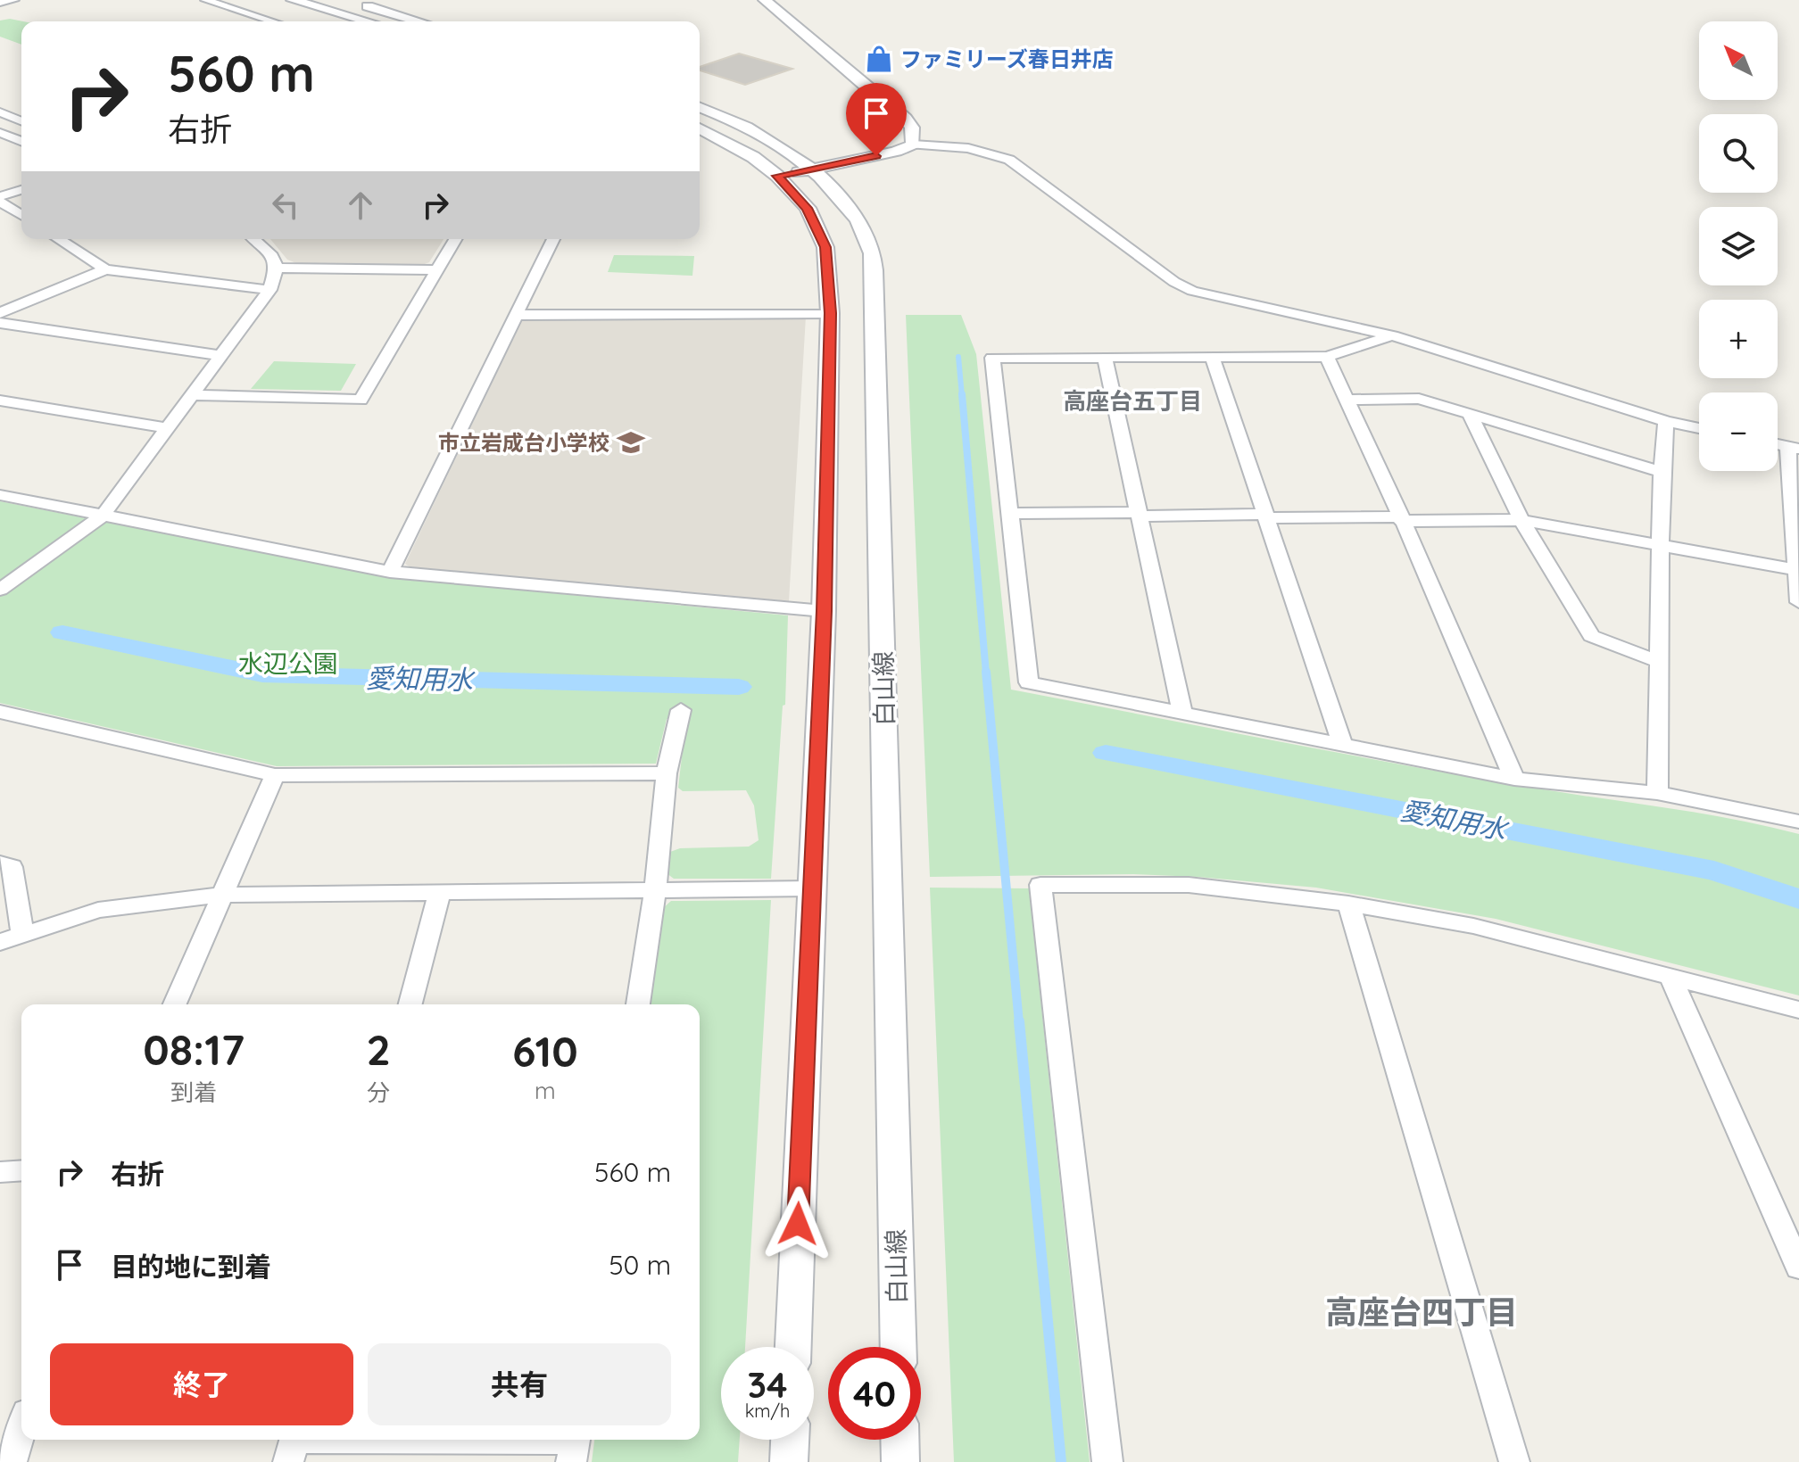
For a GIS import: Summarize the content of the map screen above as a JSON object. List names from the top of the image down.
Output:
{
  "streets": {
    "street": ["白山線"]
  },
  "districts": ["高座台五丁目", "高座台四丁目"],
  "water": ["愛知用水"],
  "parks": ["水辺公園"],
  "places": {
    "shop": ["ファミリーズ春日井店"],
    "school or university": ["市立岩成台小学校"]
  },
  "north": "top left",
  "page": {
    "map_buttons": ["+", "−"],
    "turn": ["560 m", "右折"],
    "eta": [
      "08:17",
      "到着",
      "2",
      "分",
      "610",
      "m"
    ],
    "list": [
      {
        "name": "右折",
        "value": "560 m"
      },
      {
        "name": "目的地に到着",
        "value": "50 m"
      }
    ],
    "buttons": ["終了", "共有"],
    "speed": "34 km/h",
    "limit": "40"
  }
}
